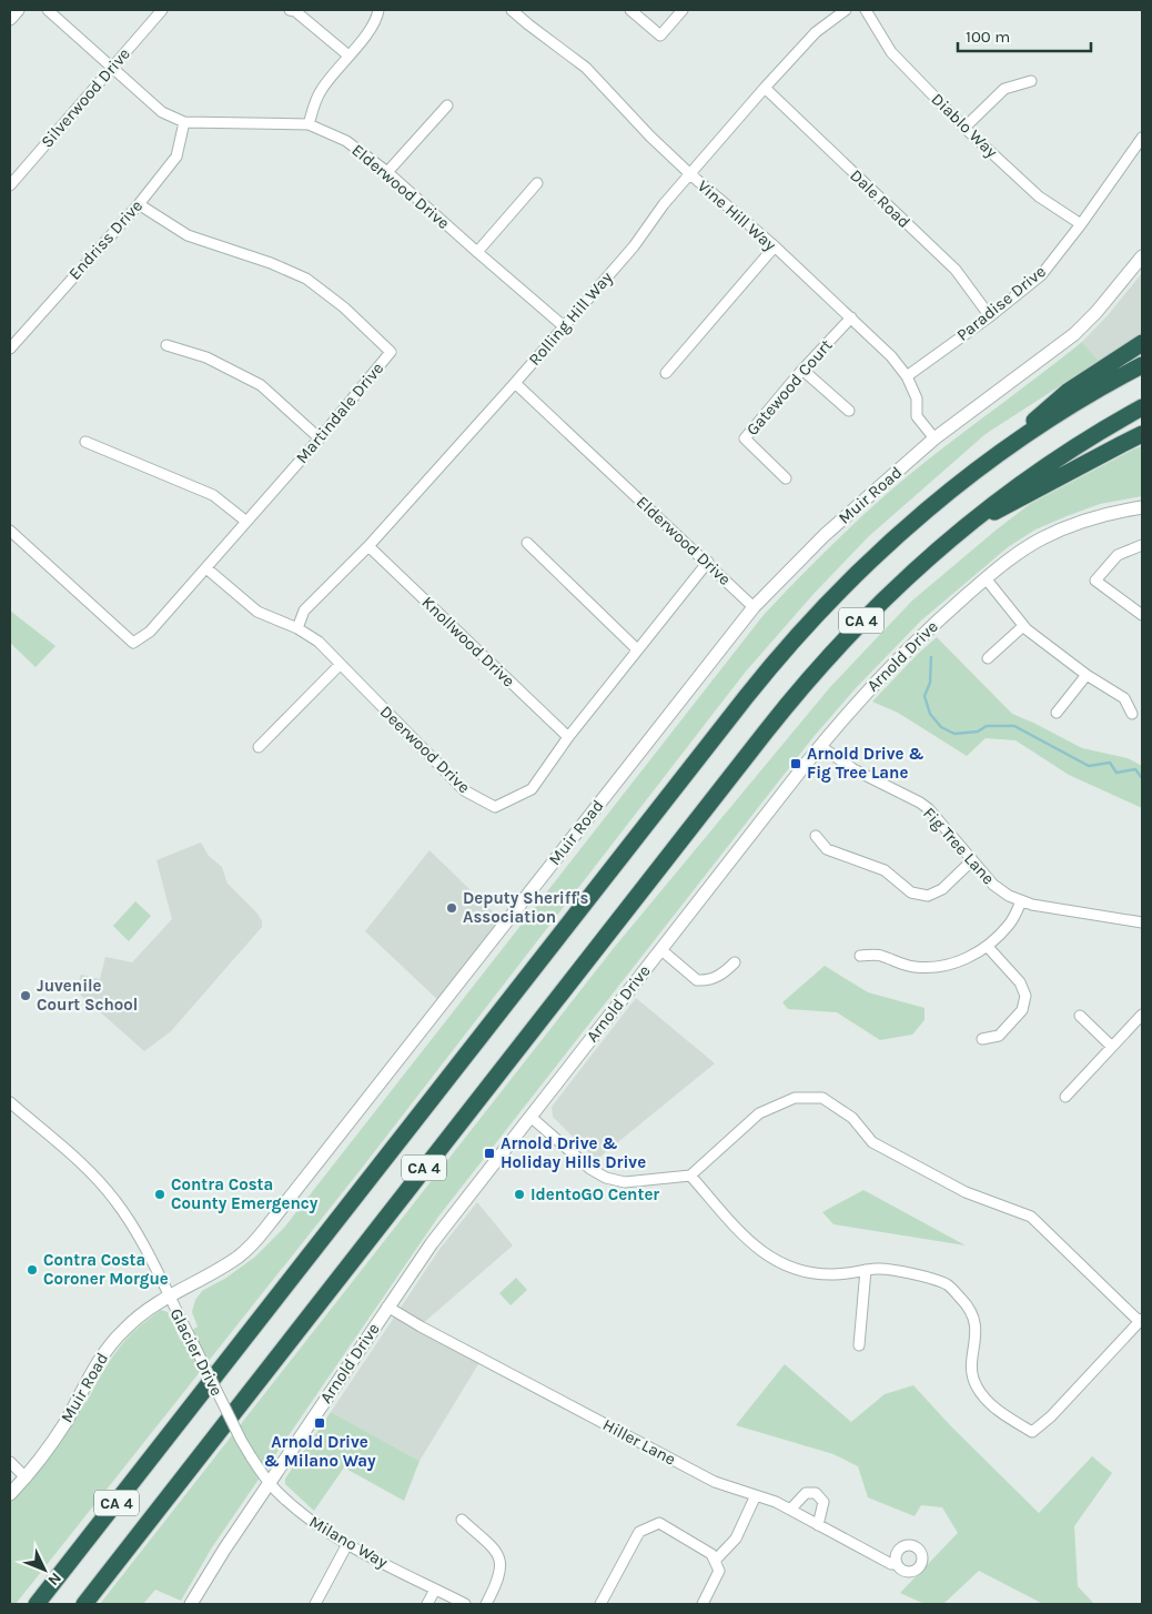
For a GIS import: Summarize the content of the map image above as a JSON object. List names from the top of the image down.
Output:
{
  "streets": {
    "highway": ["CA 4"],
    "street": [
      "Silverwood Drive",
      "Diablo Way",
      "Elderwood Drive",
      "Dale Road",
      "Vine Hill Way",
      "Endriss Drive",
      "Paradise Drive",
      "Rolling Hill Way",
      "Gatewood Court",
      "Martindale Drive",
      "Muir Road",
      "Knollwood Drive",
      "Arnold Drive",
      "Deerwood Drive",
      "Fig Tree Lane",
      "Glacier Drive",
      "Hiller Lane",
      "Milano Way"
    ]
  },
  "crossings": [
    ["Silverwood Drive", "Elderwood Drive"],
    ["Diablo Way", "Paradise Drive"],
    ["Elderwood Drive", "Endriss Drive"],
    ["Elderwood Drive", "Rolling Hill Way"],
    ["Elderwood Drive", "Muir Road"],
    ["Elderwood Drive", "Deerwood Drive"],
    ["Dale Road", "Paradise Drive"],
    ["Dale Road", "Rolling Hill Way"],
    ["Vine Hill Way", "Paradise Drive"],
    ["Vine Hill Way", "Rolling Hill Way"],
    ["Vine Hill Way", "Gatewood Court"],
    ["Vine Hill Way", "Muir Road"],
    ["Endriss Drive", "Martindale Drive"],
    ["Rolling Hill Way", "Knollwood Drive"],
    ["Rolling Hill Way", "Deerwood Drive"],
    ["Martindale Drive", "Deerwood Drive"],
    ["Muir Road", "Glacier Drive"],
    ["Knollwood Drive", "Deerwood Drive"],
    ["Arnold Drive", "Fig Tree Lane"],
    ["Arnold Drive", "Hiller Lane"],
    ["Arnold Drive", "Milano Way"],
    ["Glacier Drive", "Milano Way"]
  ],
  "places": {
    "transit": ["Arnold Drive & Fig Tree Lane", "Arnold Drive & Holiday Hills Drive", "Arnold Drive & Milano Way"],
    "other": [
      "Deputy Sheriff's Association",
      "Juvenile Court School",
      "Contra Costa County Emergency",
      "IdentoGO Center",
      "Contra Costa Coroner Morgue"
    ]
  },
  "scale_bar": "100 m",
  "north": "bottom right"
}
